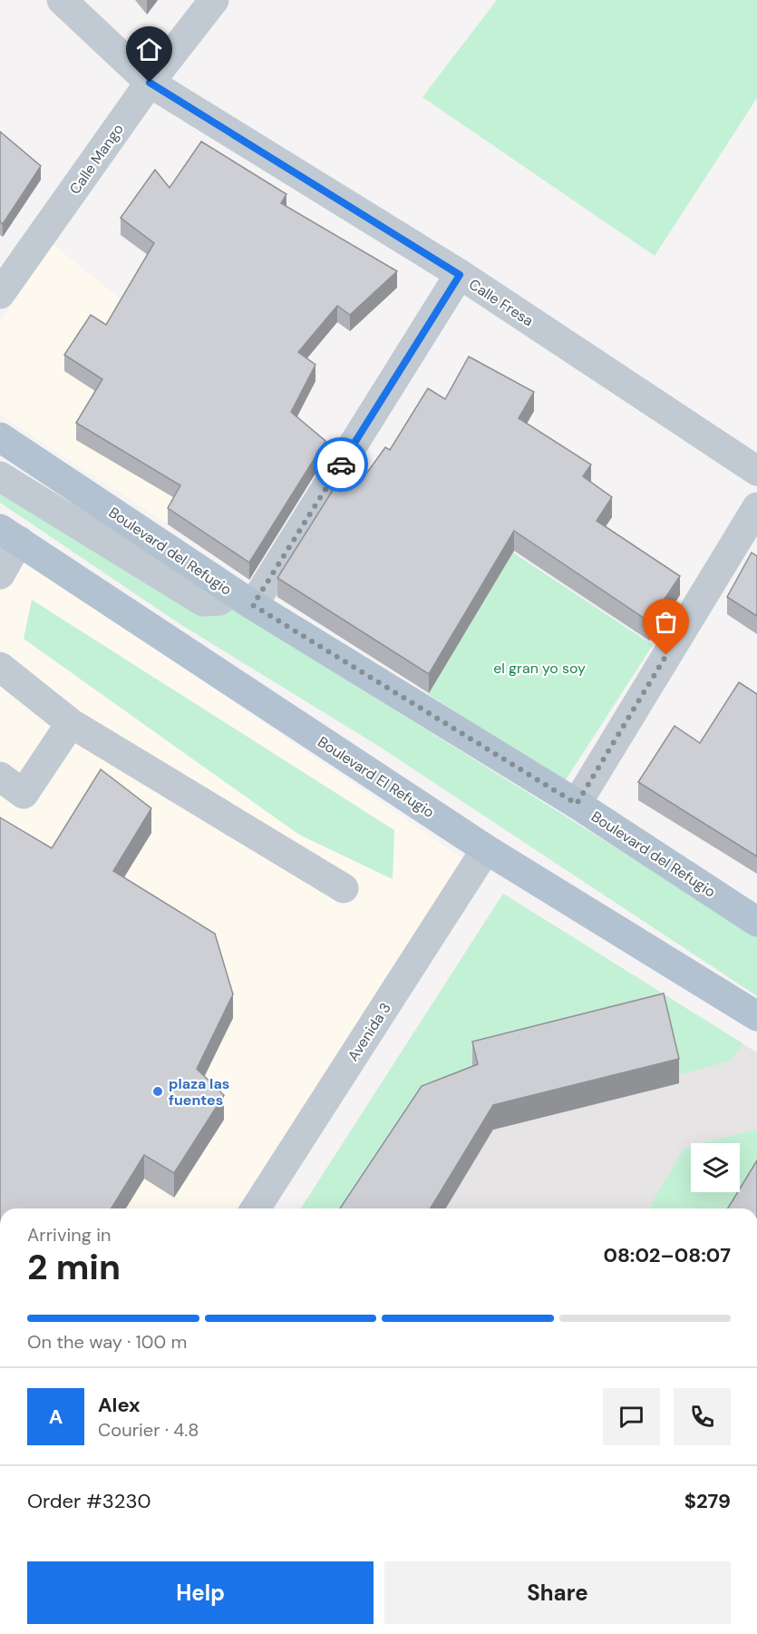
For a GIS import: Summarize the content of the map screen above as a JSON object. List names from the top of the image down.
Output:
{
  "streets": {
    "main road": ["Boulevard del Refugio", "Boulevard El Refugio"],
    "street": ["Calle Mango", "Calle Fresa", "Avenida 3"]
  },
  "crossings": [
    ["Calle Mango", "Calle Fresa"],
    ["Boulevard El Refugio", "Avenida 3"]
  ],
  "parks": ["el gran yo soy"],
  "places": ["plaza las fuentes"],
  "page": {
    "heading": ["2 min", "Arriving in", "08:02–08:07"],
    "panel": [
      "Alex",
      "Courier · 4.8",
      "Order #3230",
      "$279"
    ],
    "bar": "On the way · 100 m",
    "round": "A",
    "buttons": ["Help", "Share"]
  }
}
